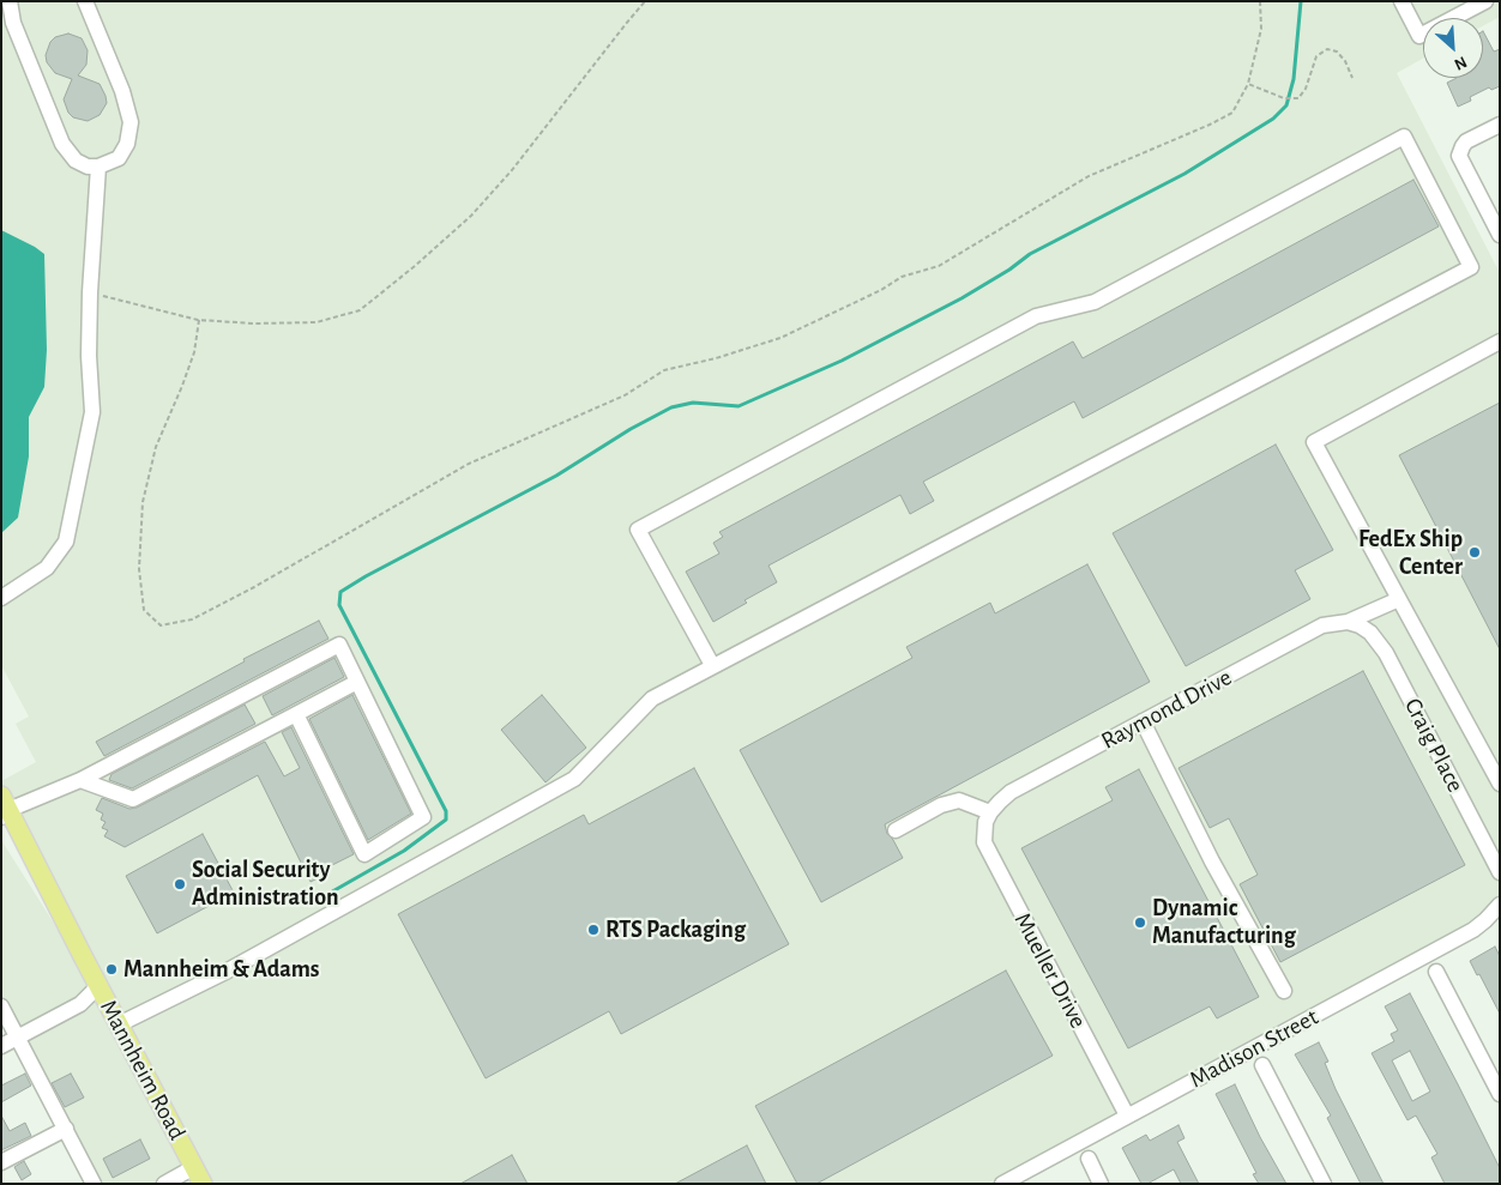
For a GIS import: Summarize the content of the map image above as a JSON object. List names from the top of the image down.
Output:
{
  "streets": {
    "main road": ["Mannheim Road"],
    "street": [
      "Raymond Drive",
      "Craig Place",
      "Mueller Drive",
      "Madison Street"
    ]
  },
  "crossings": [
    ["Raymond Drive", "Craig Place"],
    ["Raymond Drive", "Mueller Drive"],
    ["Mueller Drive", "Madison Street"]
  ],
  "places": [
    "FedEx Ship Center",
    "Social Security Administration",
    "Dynamic Manufacturing",
    "RTS Packaging",
    "Mannheim & Adams"
  ],
  "north": "bottom right"
}
